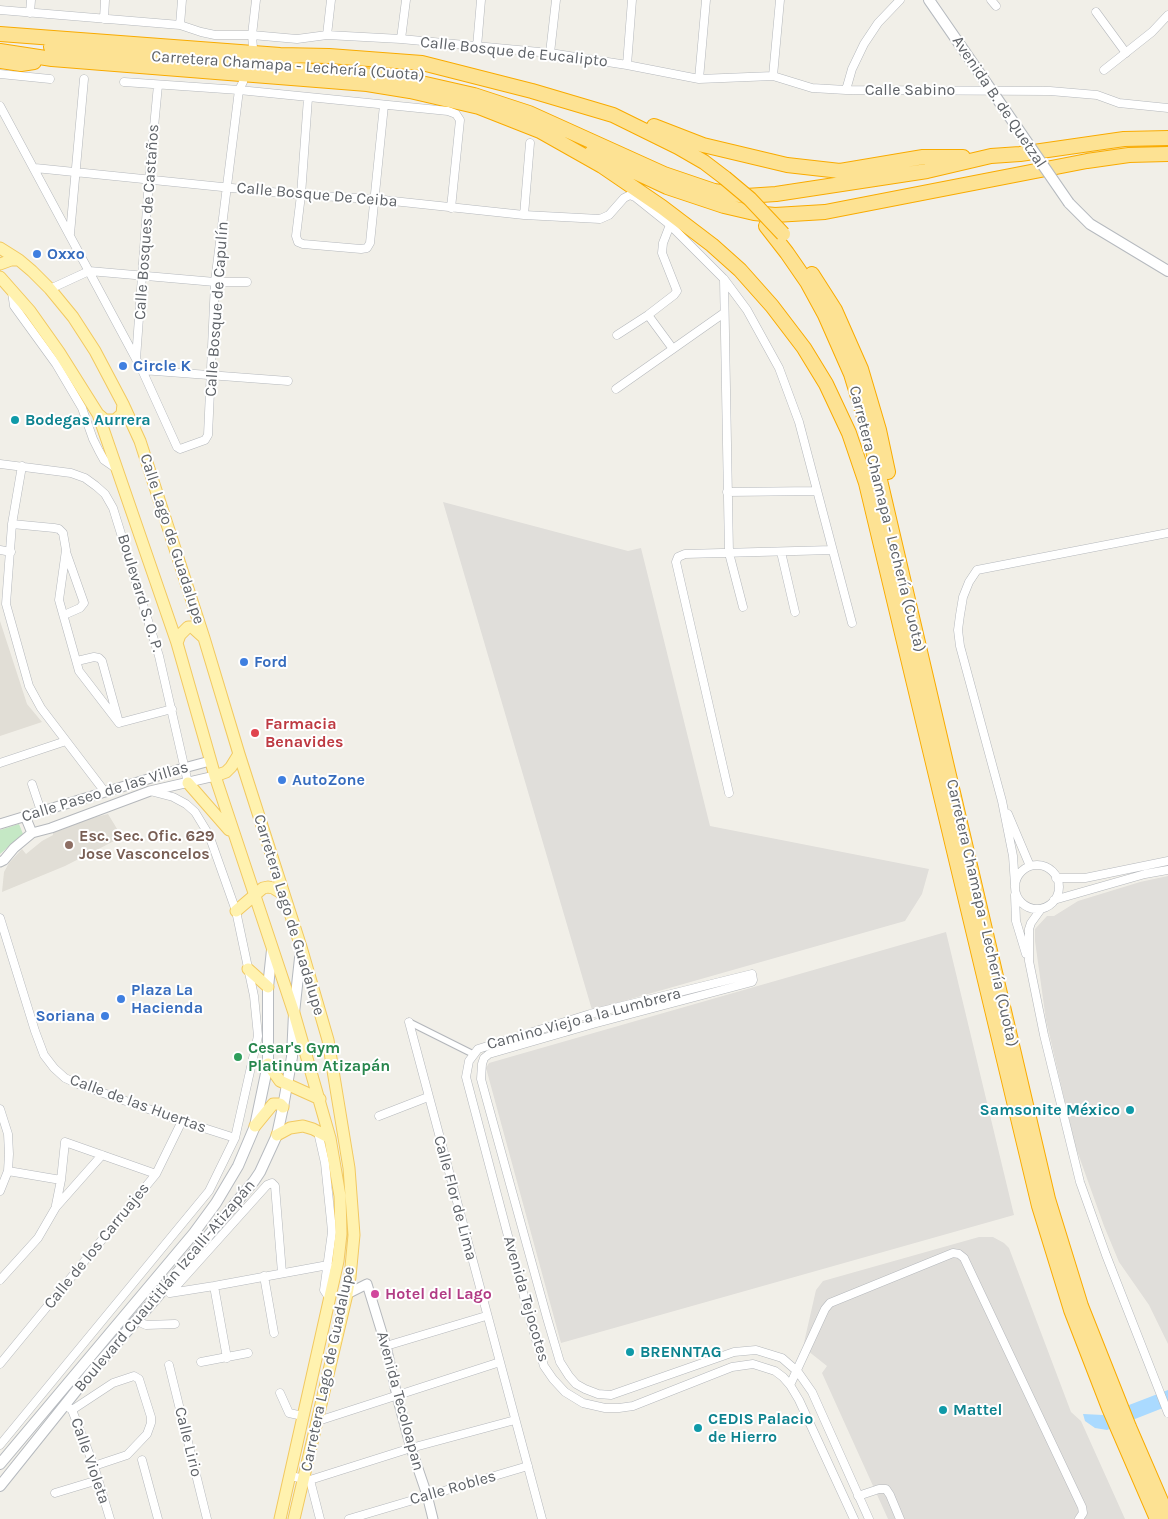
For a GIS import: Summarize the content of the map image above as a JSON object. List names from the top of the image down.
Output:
{
  "streets": {
    "highway": ["Carretera Chamapa - Lechería (Cuota)"],
    "main road": [
      "Avenida B. de Quetzal",
      "Calle Lago de Guadalupe",
      "Carretera Lago de Guadalupe",
      "Boulevard Cuautitlán Izcalli-Atizapán"
    ],
    "street": [
      "Calle Bosque de Eucalipto",
      "Calle Sabino",
      "Calle Bosque De Ceiba",
      "Calle Bosques de Castaños",
      "Calle Bosque de Capulín",
      "Boulevard S. O. P.",
      "Calle Paseo de las Villas",
      "Camino Viejo a la Lumbrera",
      "Calle de las Huertas",
      "Calle Flor de Lima",
      "Calle de los Carruajes",
      "Avenida Tejocotes",
      "Avenida Tecoloapan",
      "Calle Lirio",
      "Calle Violeta",
      "Calle Robles"
    ]
  },
  "crossings": [
    ["Calle Bosque de Eucalipto", "Calle Sabino"],
    ["Calle Sabino", "Avenida B. de Quetzal"],
    ["Calle Bosque De Ceiba", "Calle Bosques de Castaños"],
    ["Calle Bosque De Ceiba", "Calle Bosque de Capulín"],
    ["Calle Lago de Guadalupe", "Calle Paseo de las Villas"],
    ["Calle Lago de Guadalupe", "Carretera Lago de Guadalupe"],
    ["Boulevard S. O. P.", "Calle Paseo de las Villas"],
    ["Calle Paseo de las Villas", "Carretera Lago de Guadalupe"],
    ["Calle Paseo de las Villas", "Boulevard Cuautitlán Izcalli-Atizapán"],
    ["Carretera Lago de Guadalupe", "Boulevard Cuautitlán Izcalli-Atizapán"],
    ["Camino Viejo a la Lumbrera", "Calle Flor de Lima"],
    ["Camino Viejo a la Lumbrera", "Avenida Tejocotes"],
    ["Calle de las Huertas", "Calle de los Carruajes"],
    ["Calle de las Huertas", "Boulevard Cuautitlán Izcalli-Atizapán"],
    ["Calle Flor de Lima", "Calle Robles"],
    ["Boulevard Cuautitlán Izcalli-Atizapán", "Calle Violeta"],
    ["Avenida Tecoloapan", "Calle Robles"]
  ],
  "places": [
    "Oxxo",
    "Circle K",
    "Bodegas Aurrera",
    "Ford",
    "Farmacia Benavides",
    "AutoZone",
    "Esc. Sec. Ofic. 629 Jose Vasconcelos",
    "Plaza La Hacienda",
    "Soriana",
    "Cesar's Gym Platinum Atizapán",
    "Samsonite México",
    "Hotel del Lago",
    "BRENNTAG",
    "Mattel",
    "CEDIS Palacio de Hierro"
  ]
}
